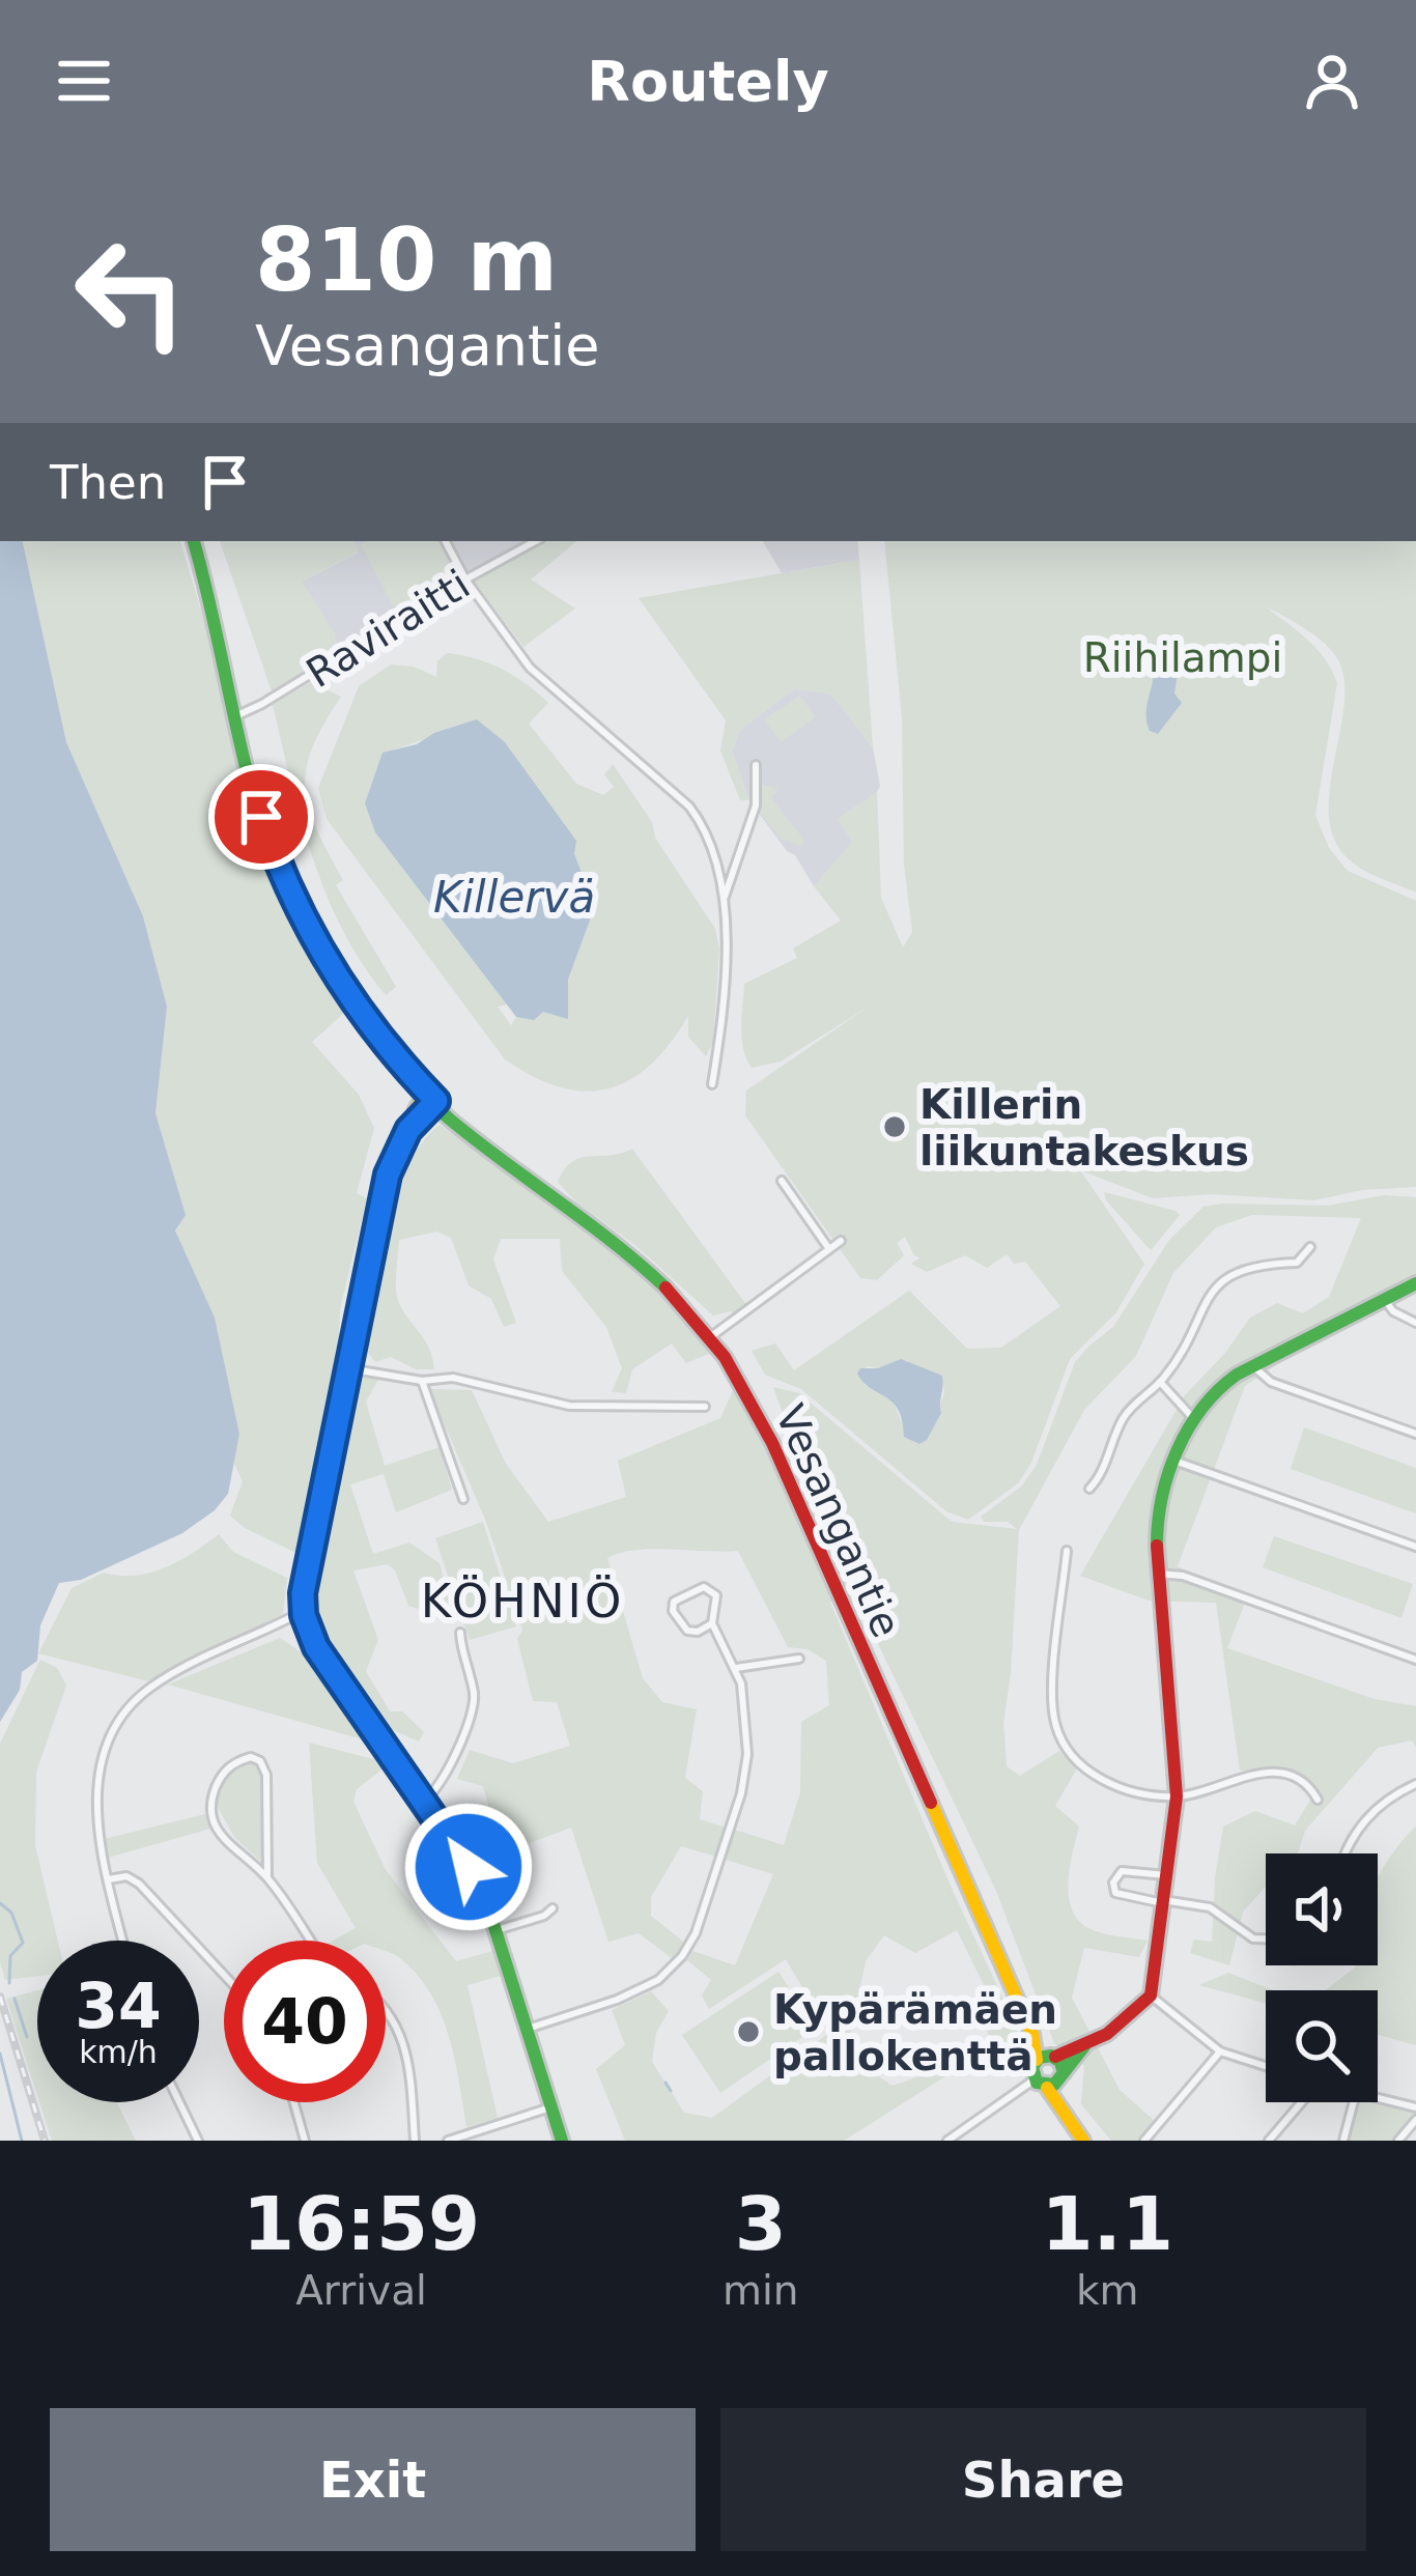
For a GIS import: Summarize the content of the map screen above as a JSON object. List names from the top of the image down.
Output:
{
  "streets": {
    "street": ["Raviraitti", "Vesangantie"]
  },
  "crossings": [
    ["Raviraitti", "Vesangantie"]
  ],
  "districts": ["KÖHNIÖ"],
  "water": ["Killervä"],
  "parks": ["Riihilampi"],
  "places": ["Killerin liikuntakeskus", "Kypärämäen pallokenttä"],
  "page": {
    "header": "Routely",
    "turn": ["810 m", "Vesangantie"],
    "then": "Then",
    "speed": "34 km/h",
    "limit": "40",
    "eta": [
      "16:59",
      "Arrival",
      "3",
      "min",
      "1.1",
      "km"
    ],
    "buttons": ["Exit", "Share"]
  }
}
